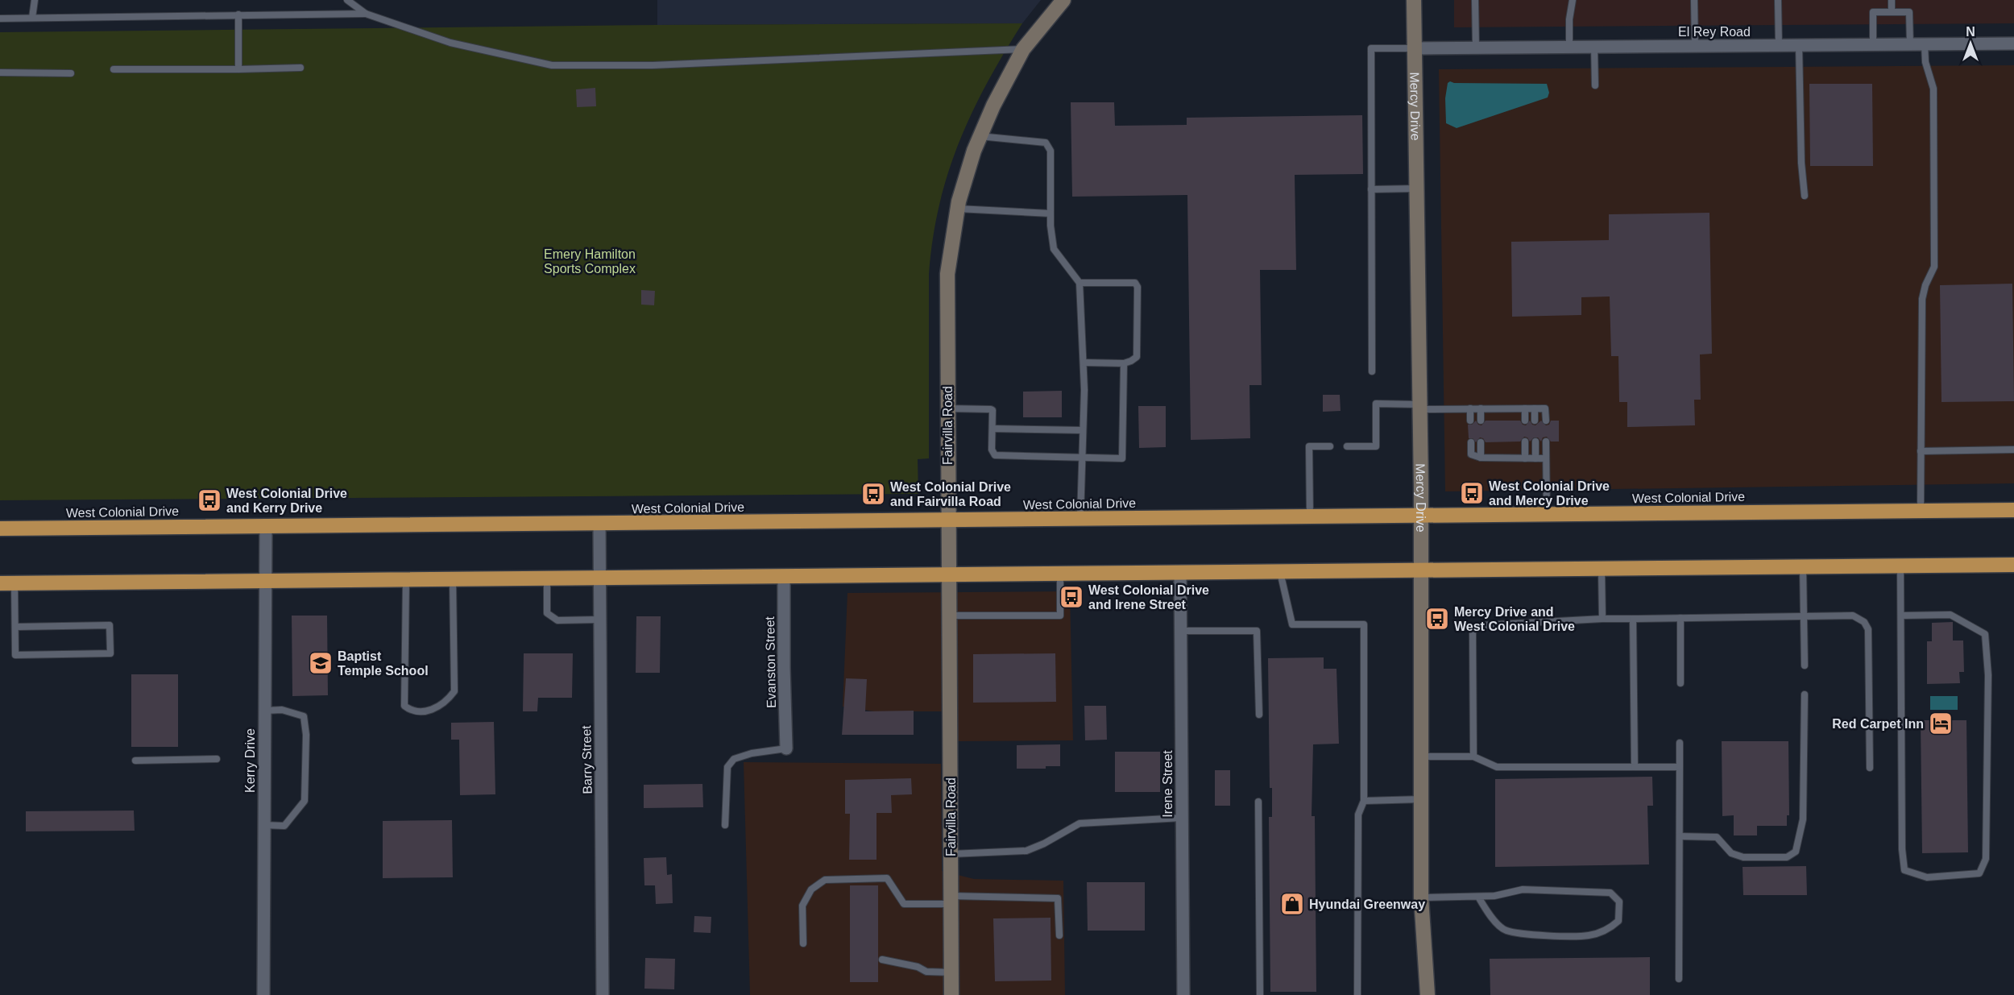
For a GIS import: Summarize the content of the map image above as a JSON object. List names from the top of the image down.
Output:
{
  "streets": {
    "highway": ["West Colonial Drive"],
    "street": [
      "El Rey Road",
      "Mercy Drive",
      "Fairvilla Road",
      "Evanston Street",
      "Barry Street",
      "Kerry Drive",
      "Irene Street"
    ]
  },
  "crossings": [
    ["El Rey Road", "Mercy Drive"],
    ["Mercy Drive", "West Colonial Drive"],
    ["Fairvilla Road", "West Colonial Drive"],
    ["West Colonial Drive", "Barry Street"],
    ["West Colonial Drive", "Kerry Drive"]
  ],
  "parks": ["Emery Hamilton Sports Complex"],
  "places": {
    "bus stop": [
      "West Colonial Drive and Mercy Drive",
      "West Colonial Drive and Fairvilla Road",
      "West Colonial Drive and Kerry Drive",
      "West Colonial Drive and Irene Street",
      "Mercy Drive and West Colonial Drive"
    ],
    "school or university": ["Baptist Temple School"],
    "hotel": ["Red Carpet Inn"],
    "shop": ["Hyundai Greenway"]
  },
  "north": "top"
}
